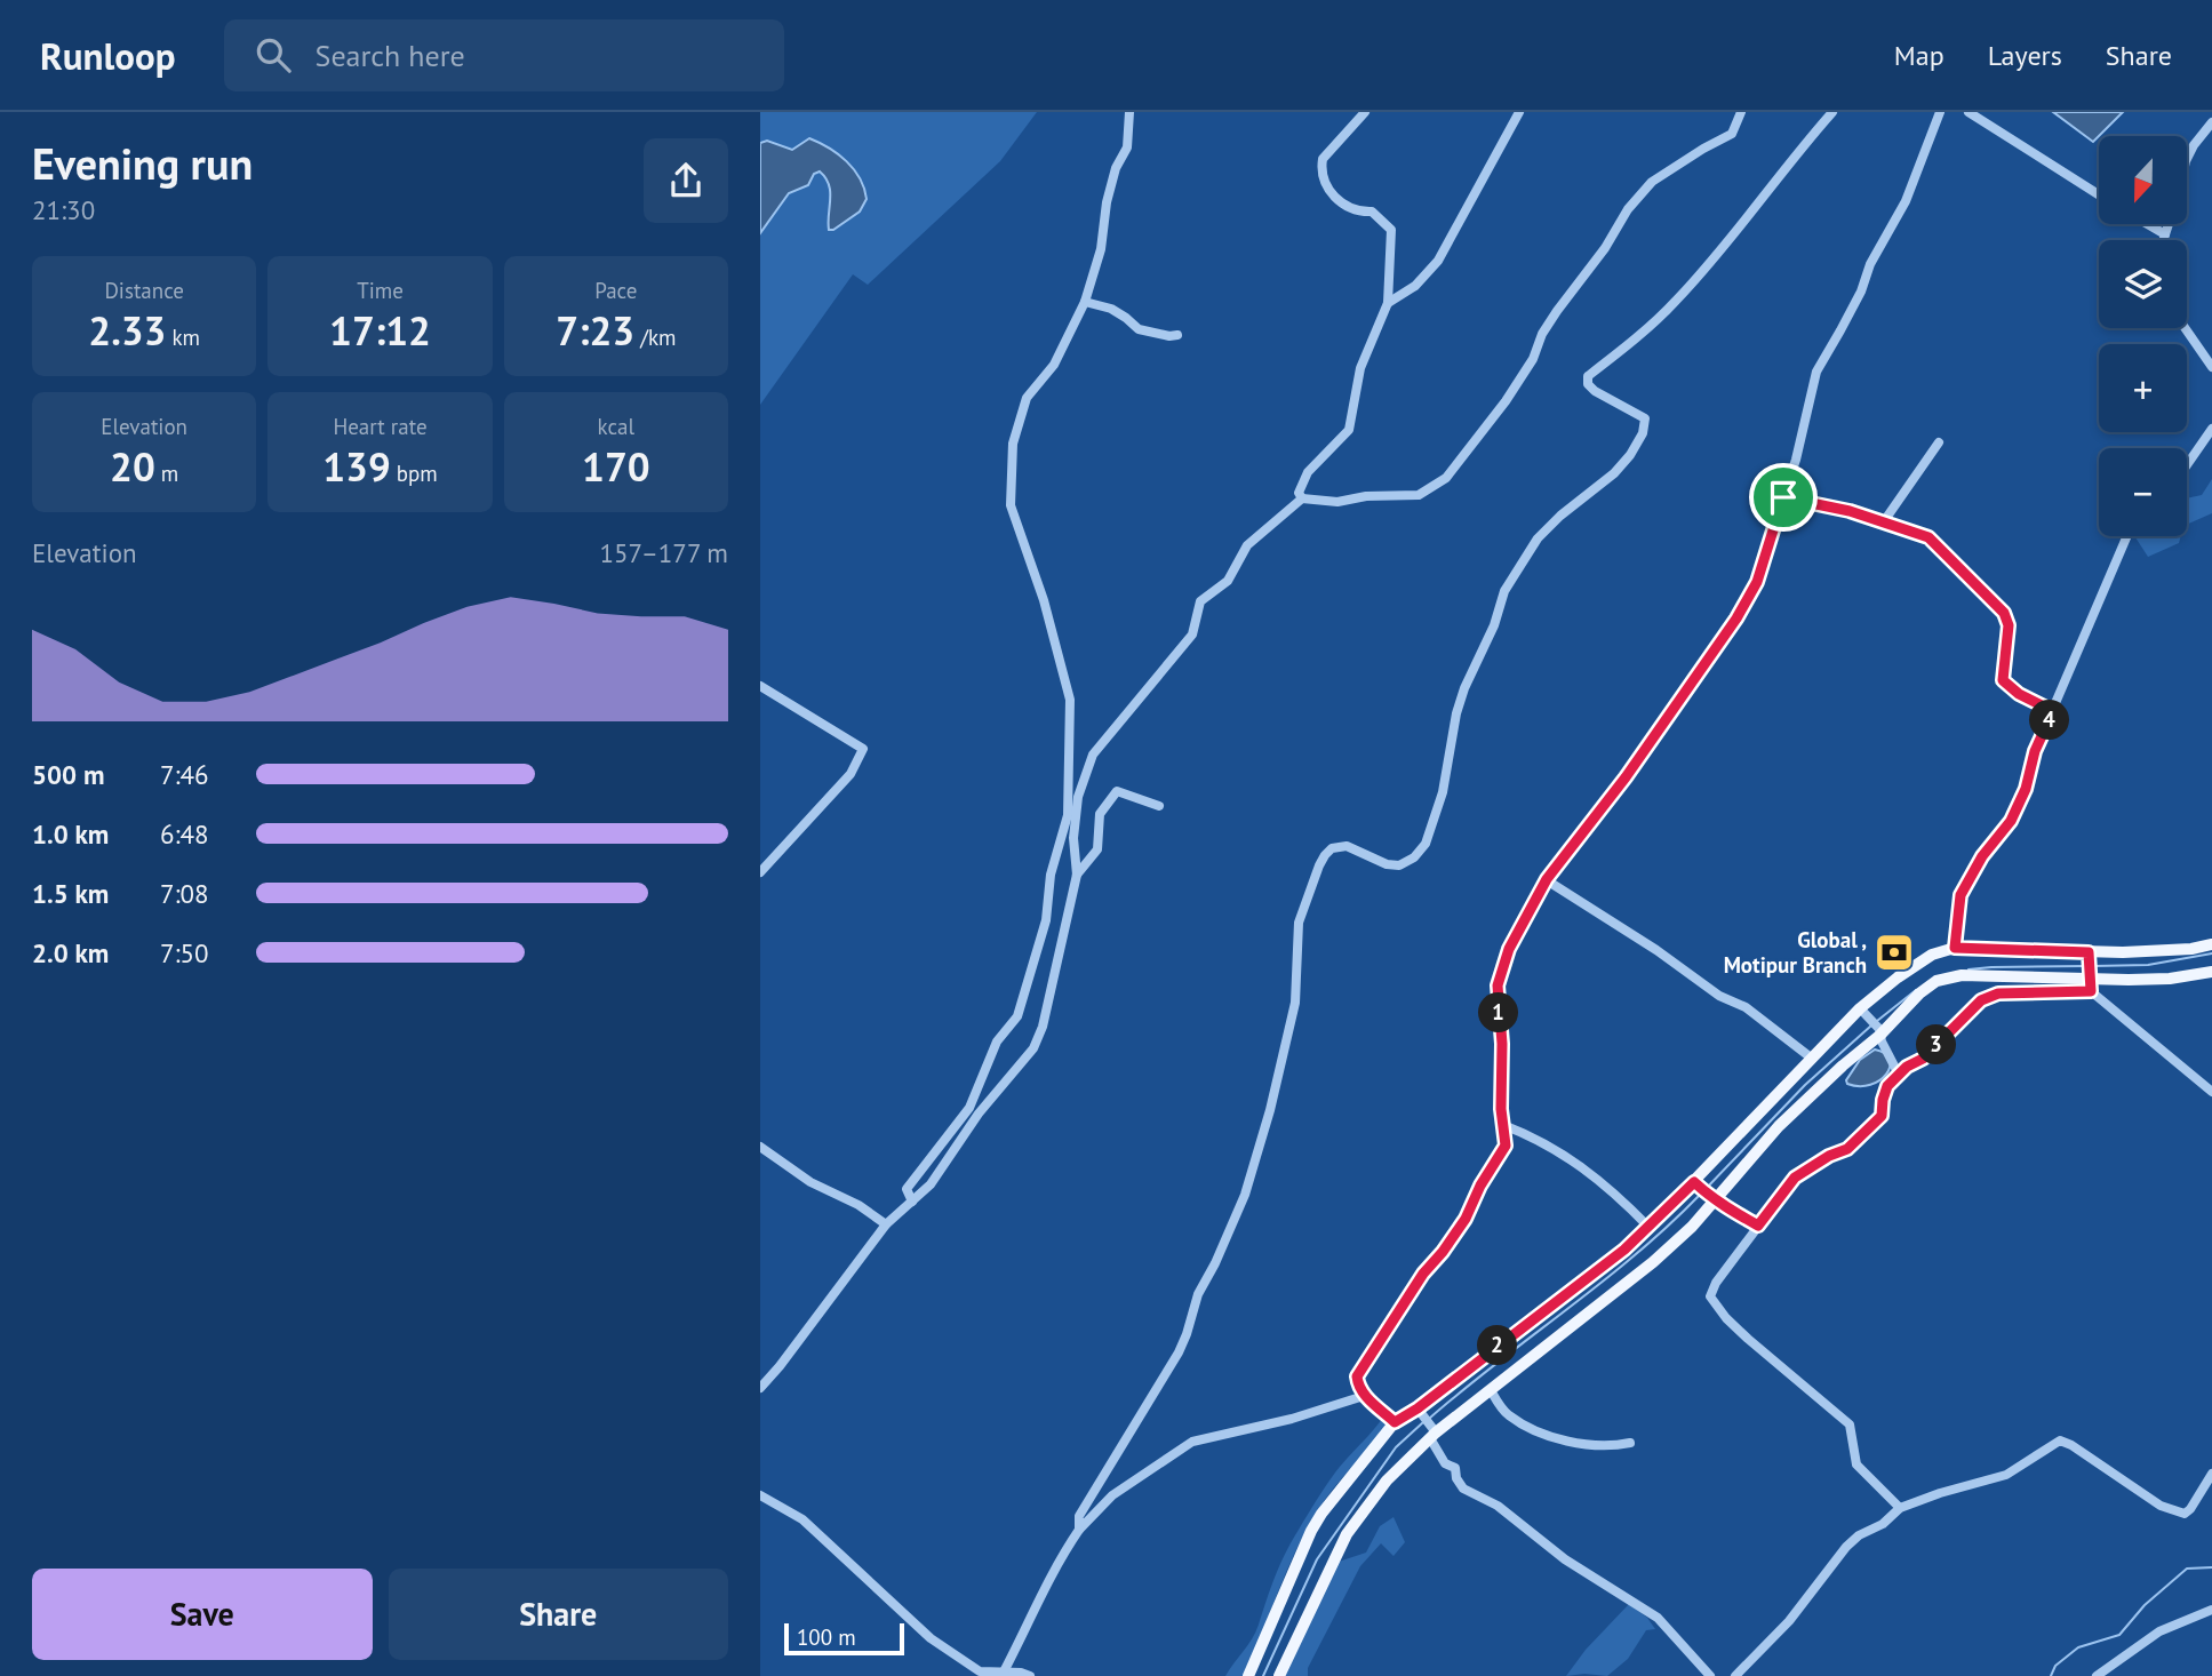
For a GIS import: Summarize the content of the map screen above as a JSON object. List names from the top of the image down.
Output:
{
  "places": {
    "bank": ["Global , Motipur Branch"]
  },
  "scale_bar": "100 m",
  "north": "bottom",
  "page": {
    "header": "Runloop",
    "search": "Search here",
    "nav": ["Map", "Layers", "Share"],
    "heading": ["Evening run", "21:30"],
    "map_buttons": ["+", "−"],
    "stats": [
      ["Distance", "2.33 km"],
      ["Time", "17:12"],
      ["Pace", "7:23 /km"],
      ["Elevation", "20 m"],
      ["Heart rate", "139 bpm"],
      ["kcal", "170"]
    ],
    "chart": ["Elevation", "157–177 m"],
    "pins": [
      "4",
      "1",
      "3",
      "2"
    ],
    "list": [
      {
        "name": "500 m",
        "note": "7:46"
      },
      {
        "name": "1.0 km",
        "note": "6:48"
      },
      {
        "name": "1.5 km",
        "note": "7:08"
      },
      {
        "name": "2.0 km",
        "note": "7:50"
      }
    ],
    "buttons": ["Save", "Share"],
    "scale": "100 m"
  }
}
